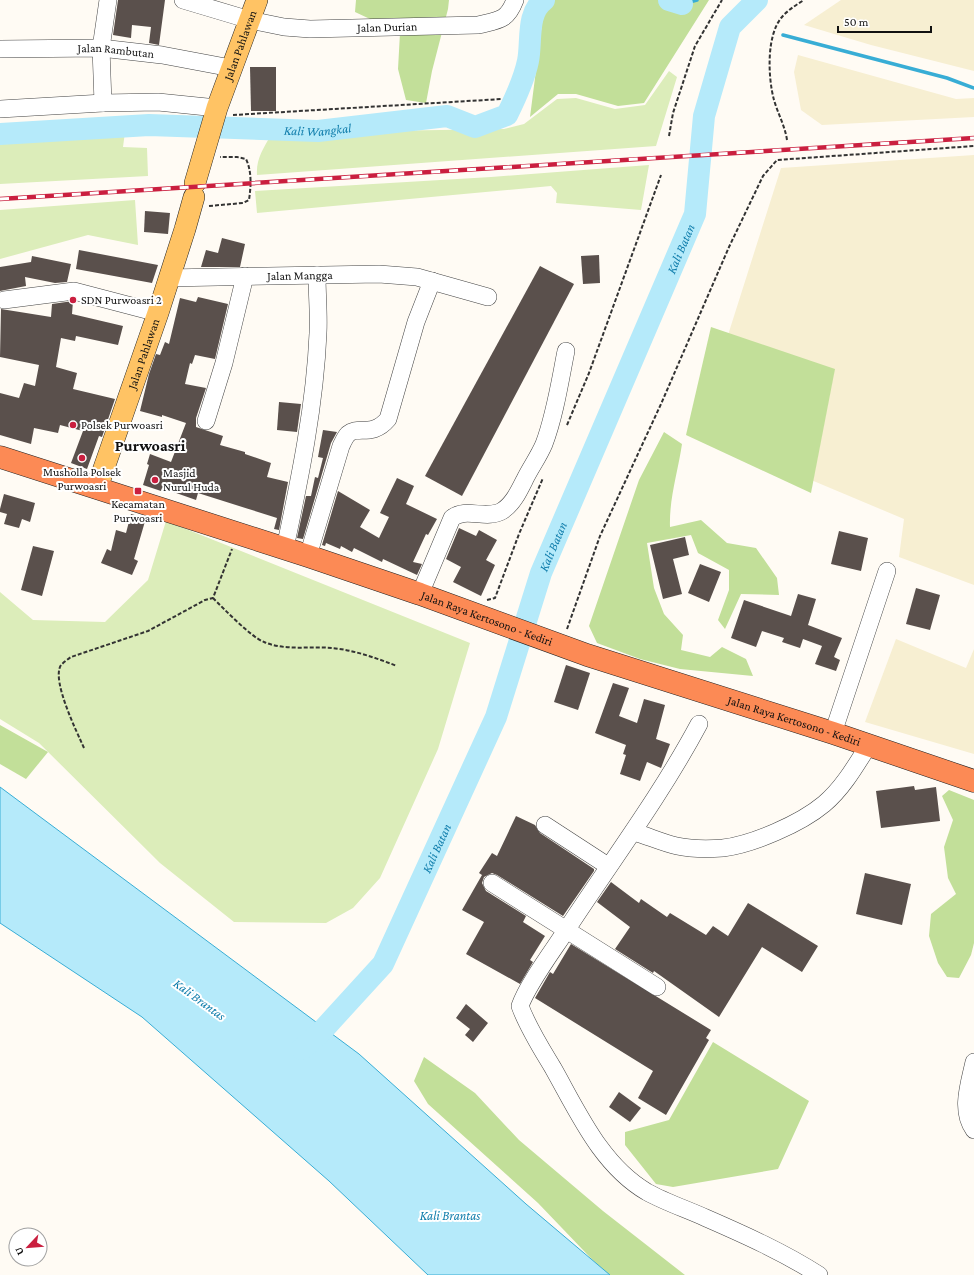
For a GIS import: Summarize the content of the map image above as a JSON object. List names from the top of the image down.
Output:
{
  "streets": {
    "highway": ["Jalan Raya Kertosono - Kediri"],
    "main road": ["Jalan Pahlawan"],
    "street": ["Jalan Durian", "Jalan Rambutan", "Jalan Mangga"]
  },
  "crossings": [
    ["Jalan Durian", "Jalan Pahlawan"],
    ["Jalan Pahlawan", "Jalan Rambutan"],
    ["Jalan Pahlawan", "Jalan Mangga"],
    ["Jalan Pahlawan", "Jalan Raya Kertosono - Kediri"]
  ],
  "districts": ["Purwoasri"],
  "water": ["Kali Wangkal", "Kali Batan", "Kali Brantas"],
  "places": {
    "other": [
      "SDN Purwoasri 2",
      "Polsek Purwoasri",
      "Musholla Polsek Purwoasri",
      "Masjid Nurul Huda"
    ],
    "transit": ["Kecamatan Purwoasri"]
  },
  "scale_bar": "50 m",
  "north": "bottom left"
}
